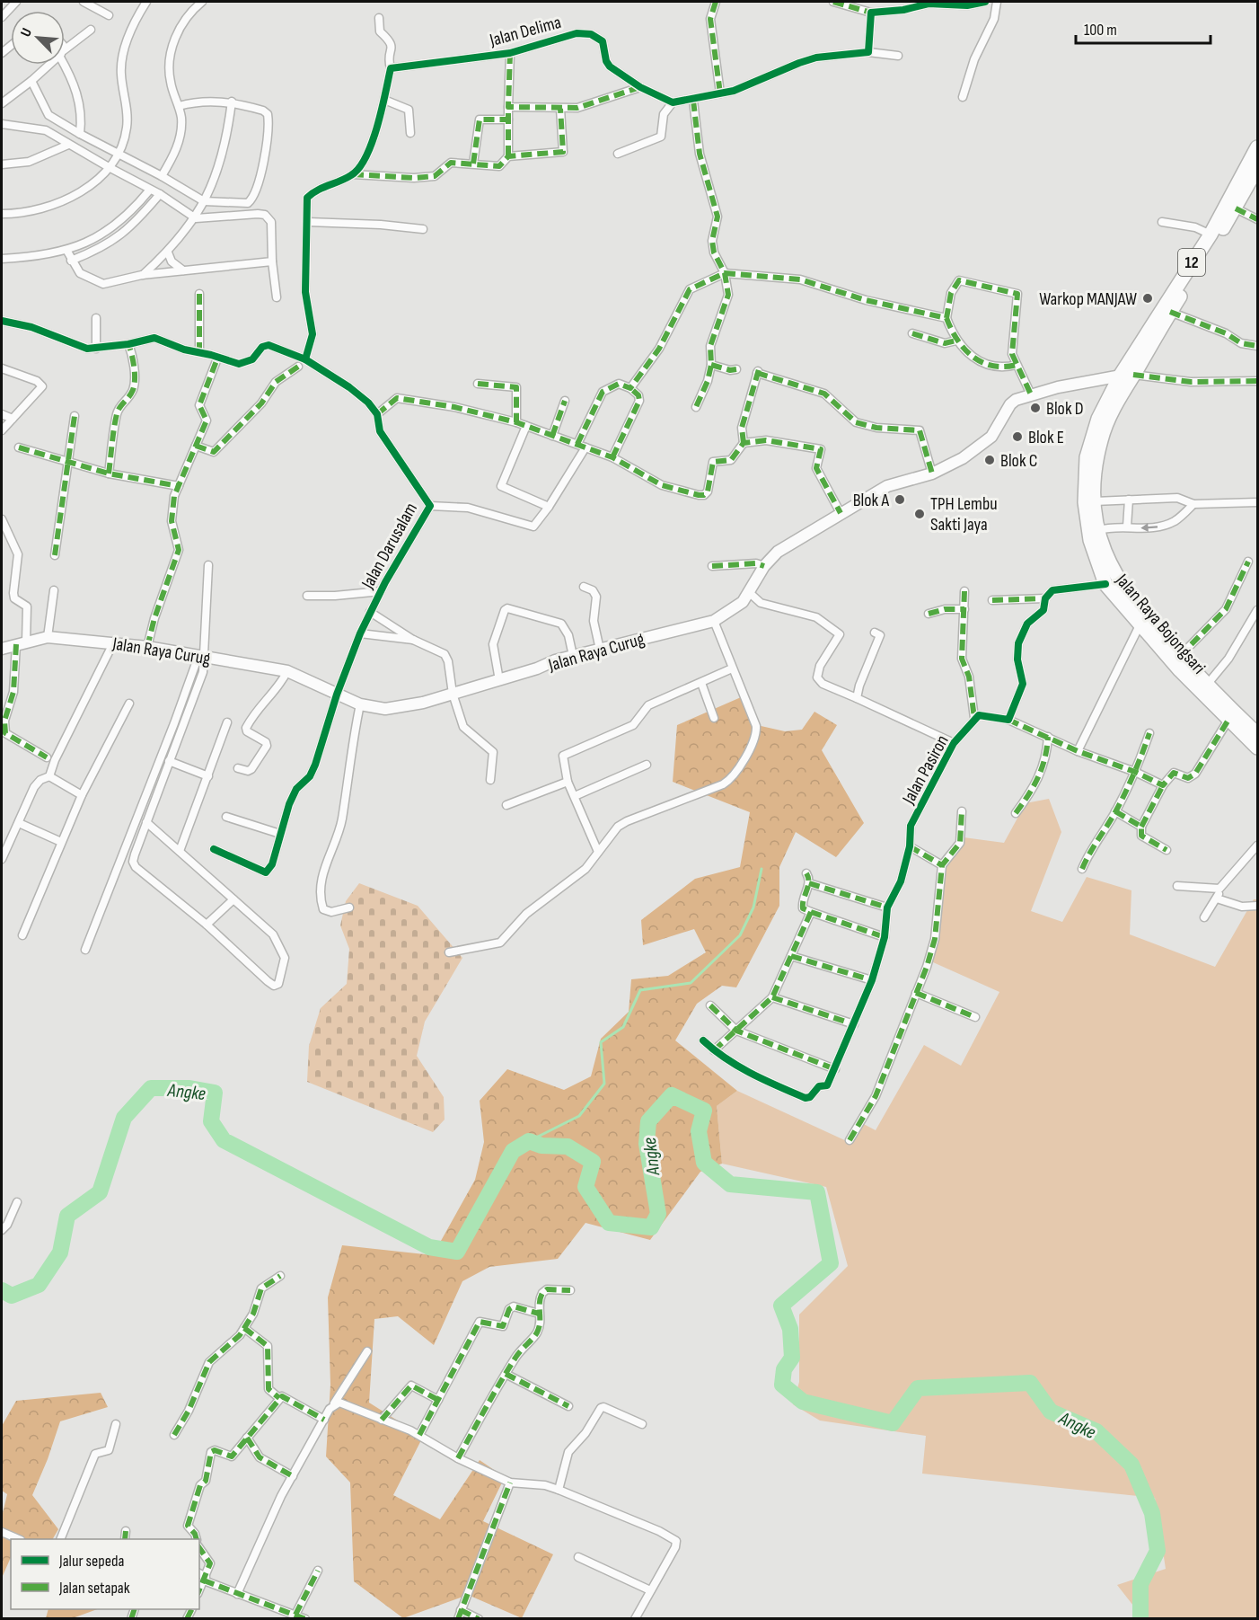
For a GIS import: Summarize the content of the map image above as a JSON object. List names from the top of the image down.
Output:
{
  "streets": {
    "highway": ["12", "Jalan Raya Bojongsari"],
    "main road": ["Jalan Raya Curug"],
    "street": ["Jalan Delima", "Jalan Darusalam", "Jalan Pasiron"]
  },
  "crossings": [
    ["Jalan Darusalam", "Jalan Raya Curug"],
    ["Jalan Raya Bojongsari", "Jalan Raya Curug"],
    ["Jalan Raya Curug", "Jalan Pasiron"]
  ],
  "water": ["Angke"],
  "places": [
    "Warkop MANJAW",
    "Blok D",
    "Blok E",
    "Blok C",
    "Blok A",
    "TPH Lembu Sakti Jaya"
  ],
  "legend": ["Jalur sepeda", "Jalan setapak"],
  "scale_bar": "100 m",
  "north": "top left"
}
